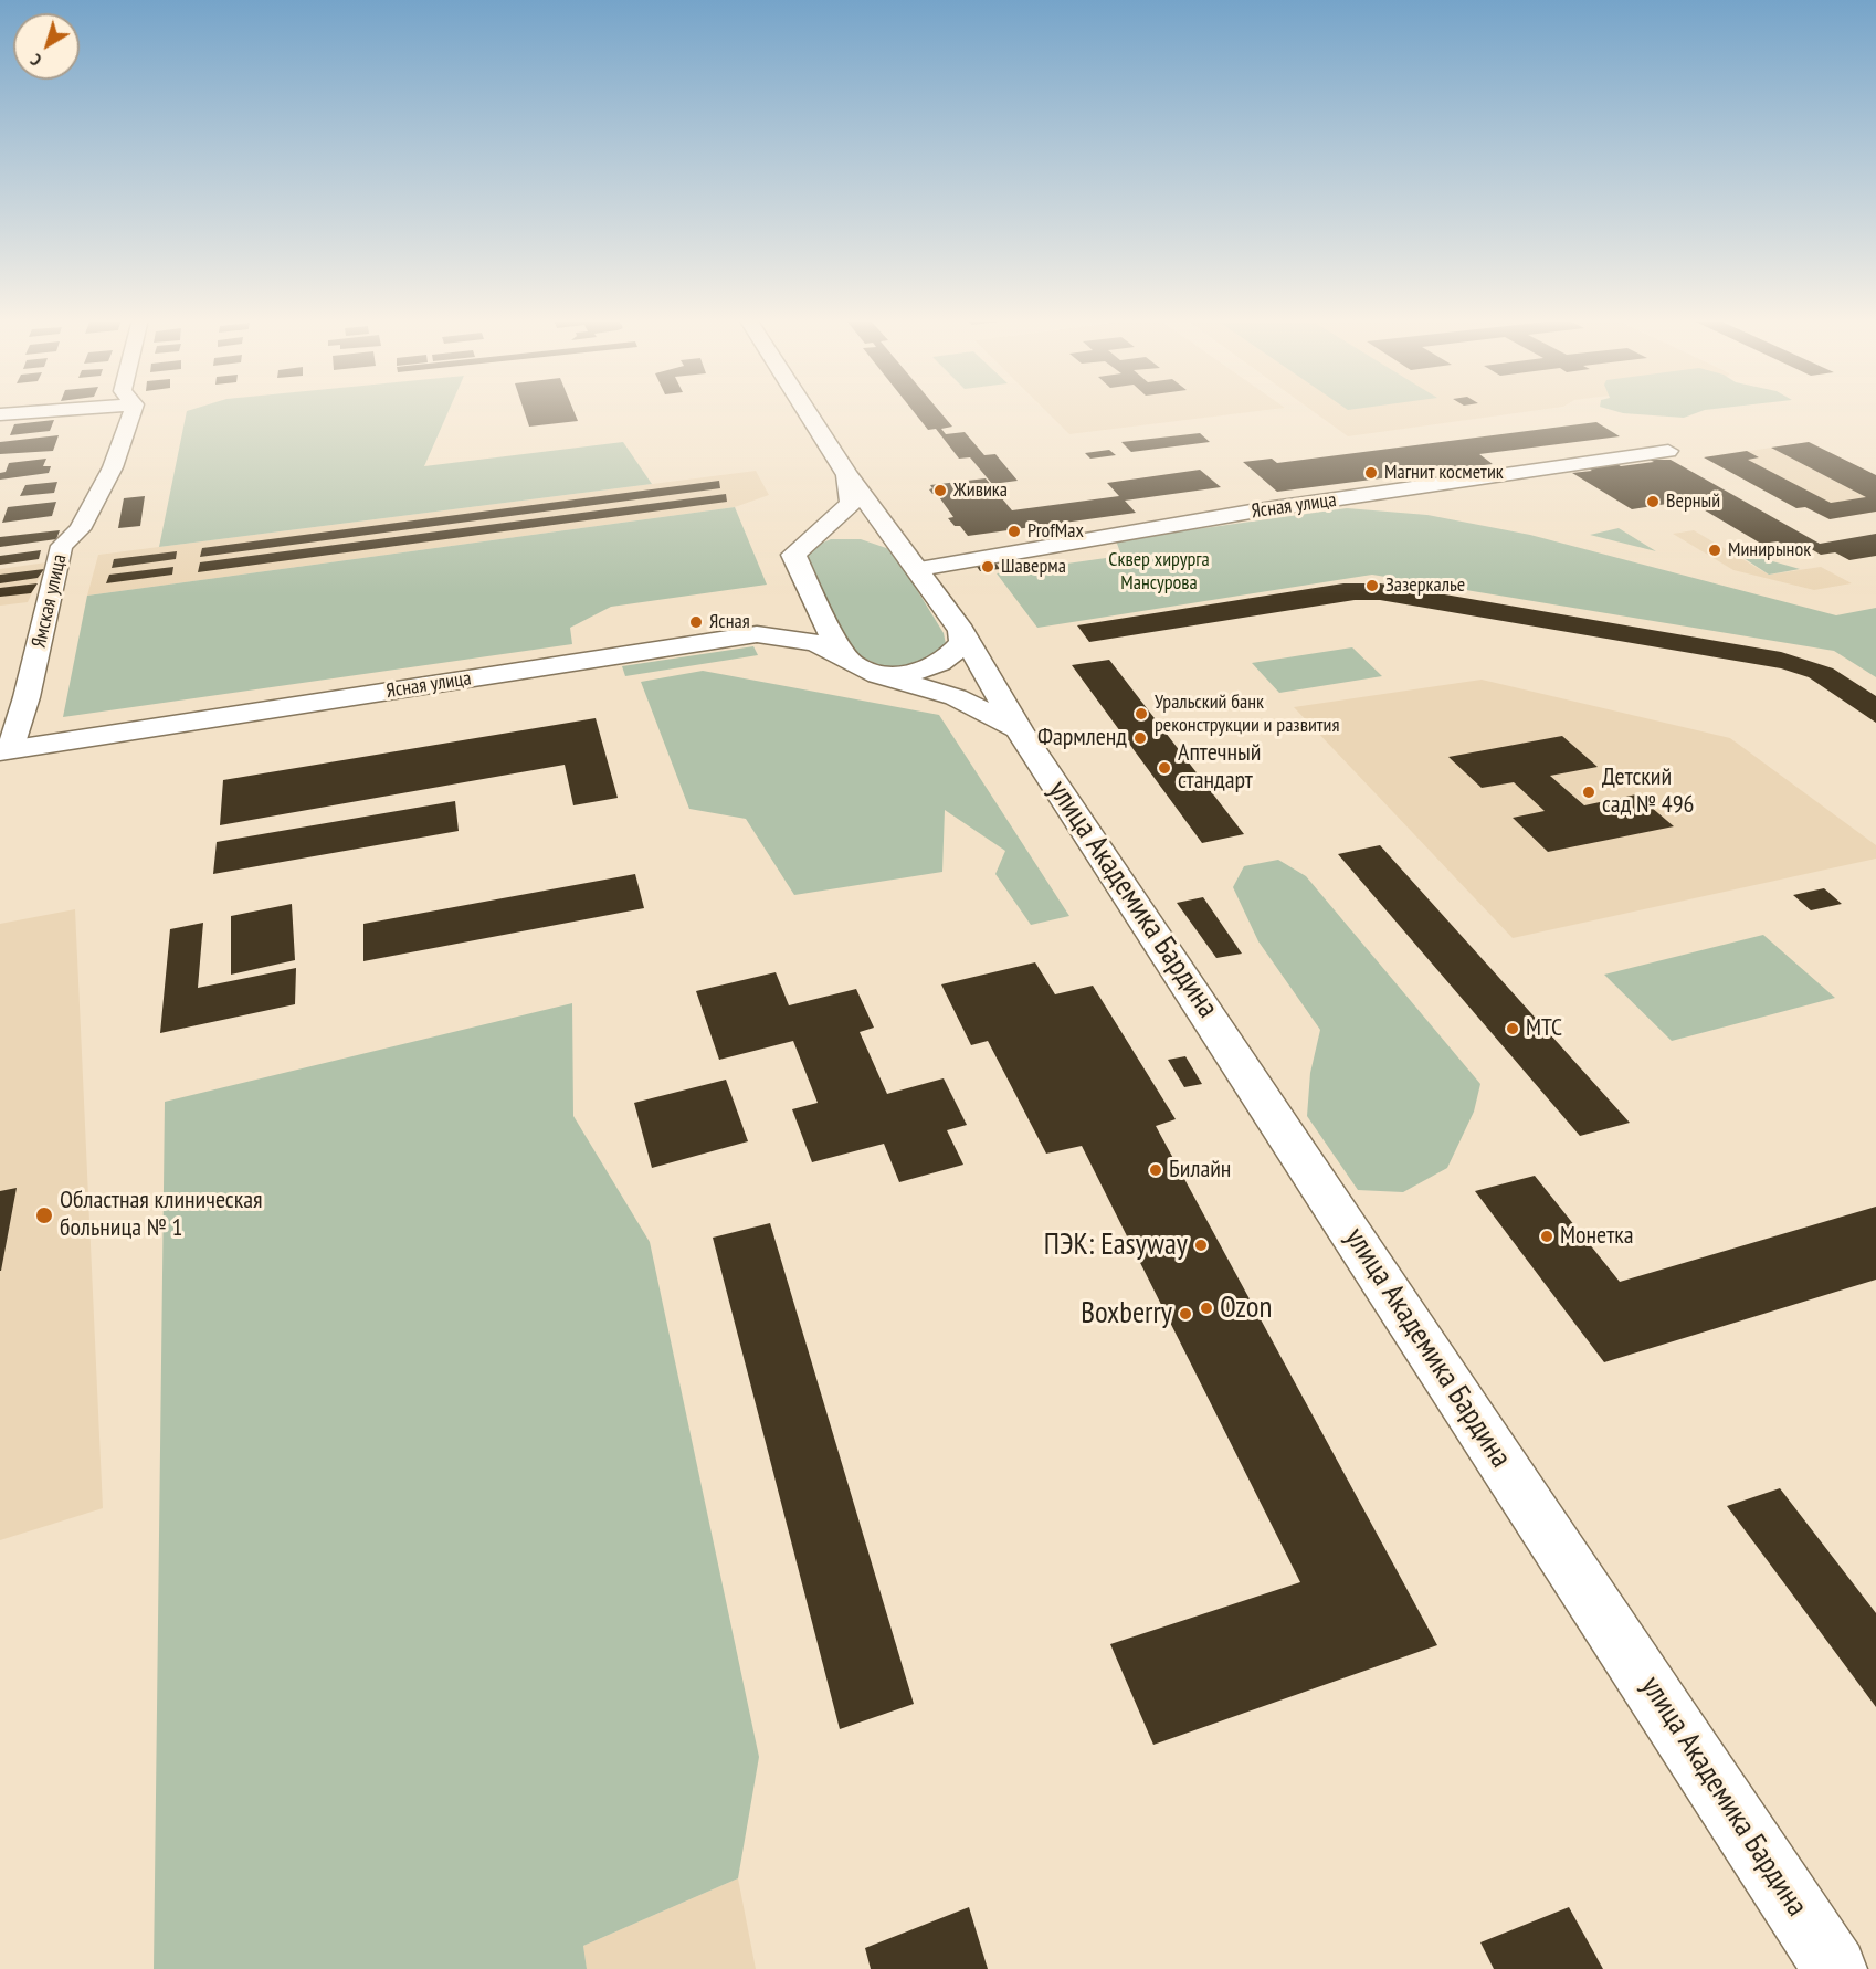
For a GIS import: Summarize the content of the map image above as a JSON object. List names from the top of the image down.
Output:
{
  "streets": {
    "street": ["Ясная улица", "Ямская улица", "улица Академика Бардина"]
  },
  "crossings": [
    ["Ясная улица", "Ямская улица"],
    ["Ясная улица", "улица Академика Бардина"]
  ],
  "parks": ["Сквер хирурга Мансурова"],
  "places": [
    "Магнит косметик",
    "Живика",
    "Верный",
    "ProfMax",
    "Минирынок",
    "Шаверма",
    "Зазеркалье",
    "Ясная",
    "Уральский банк реконструкции и развития",
    "Фармленд",
    "Аптечный стандарт",
    "Детский сад № 496",
    "МТС",
    "Билайн",
    "Областная клиническая больница № 1",
    "Монетка",
    "ПЭК: Easyway",
    "Ozon",
    "Boxberry"
  ],
  "north": "bottom left"
}
